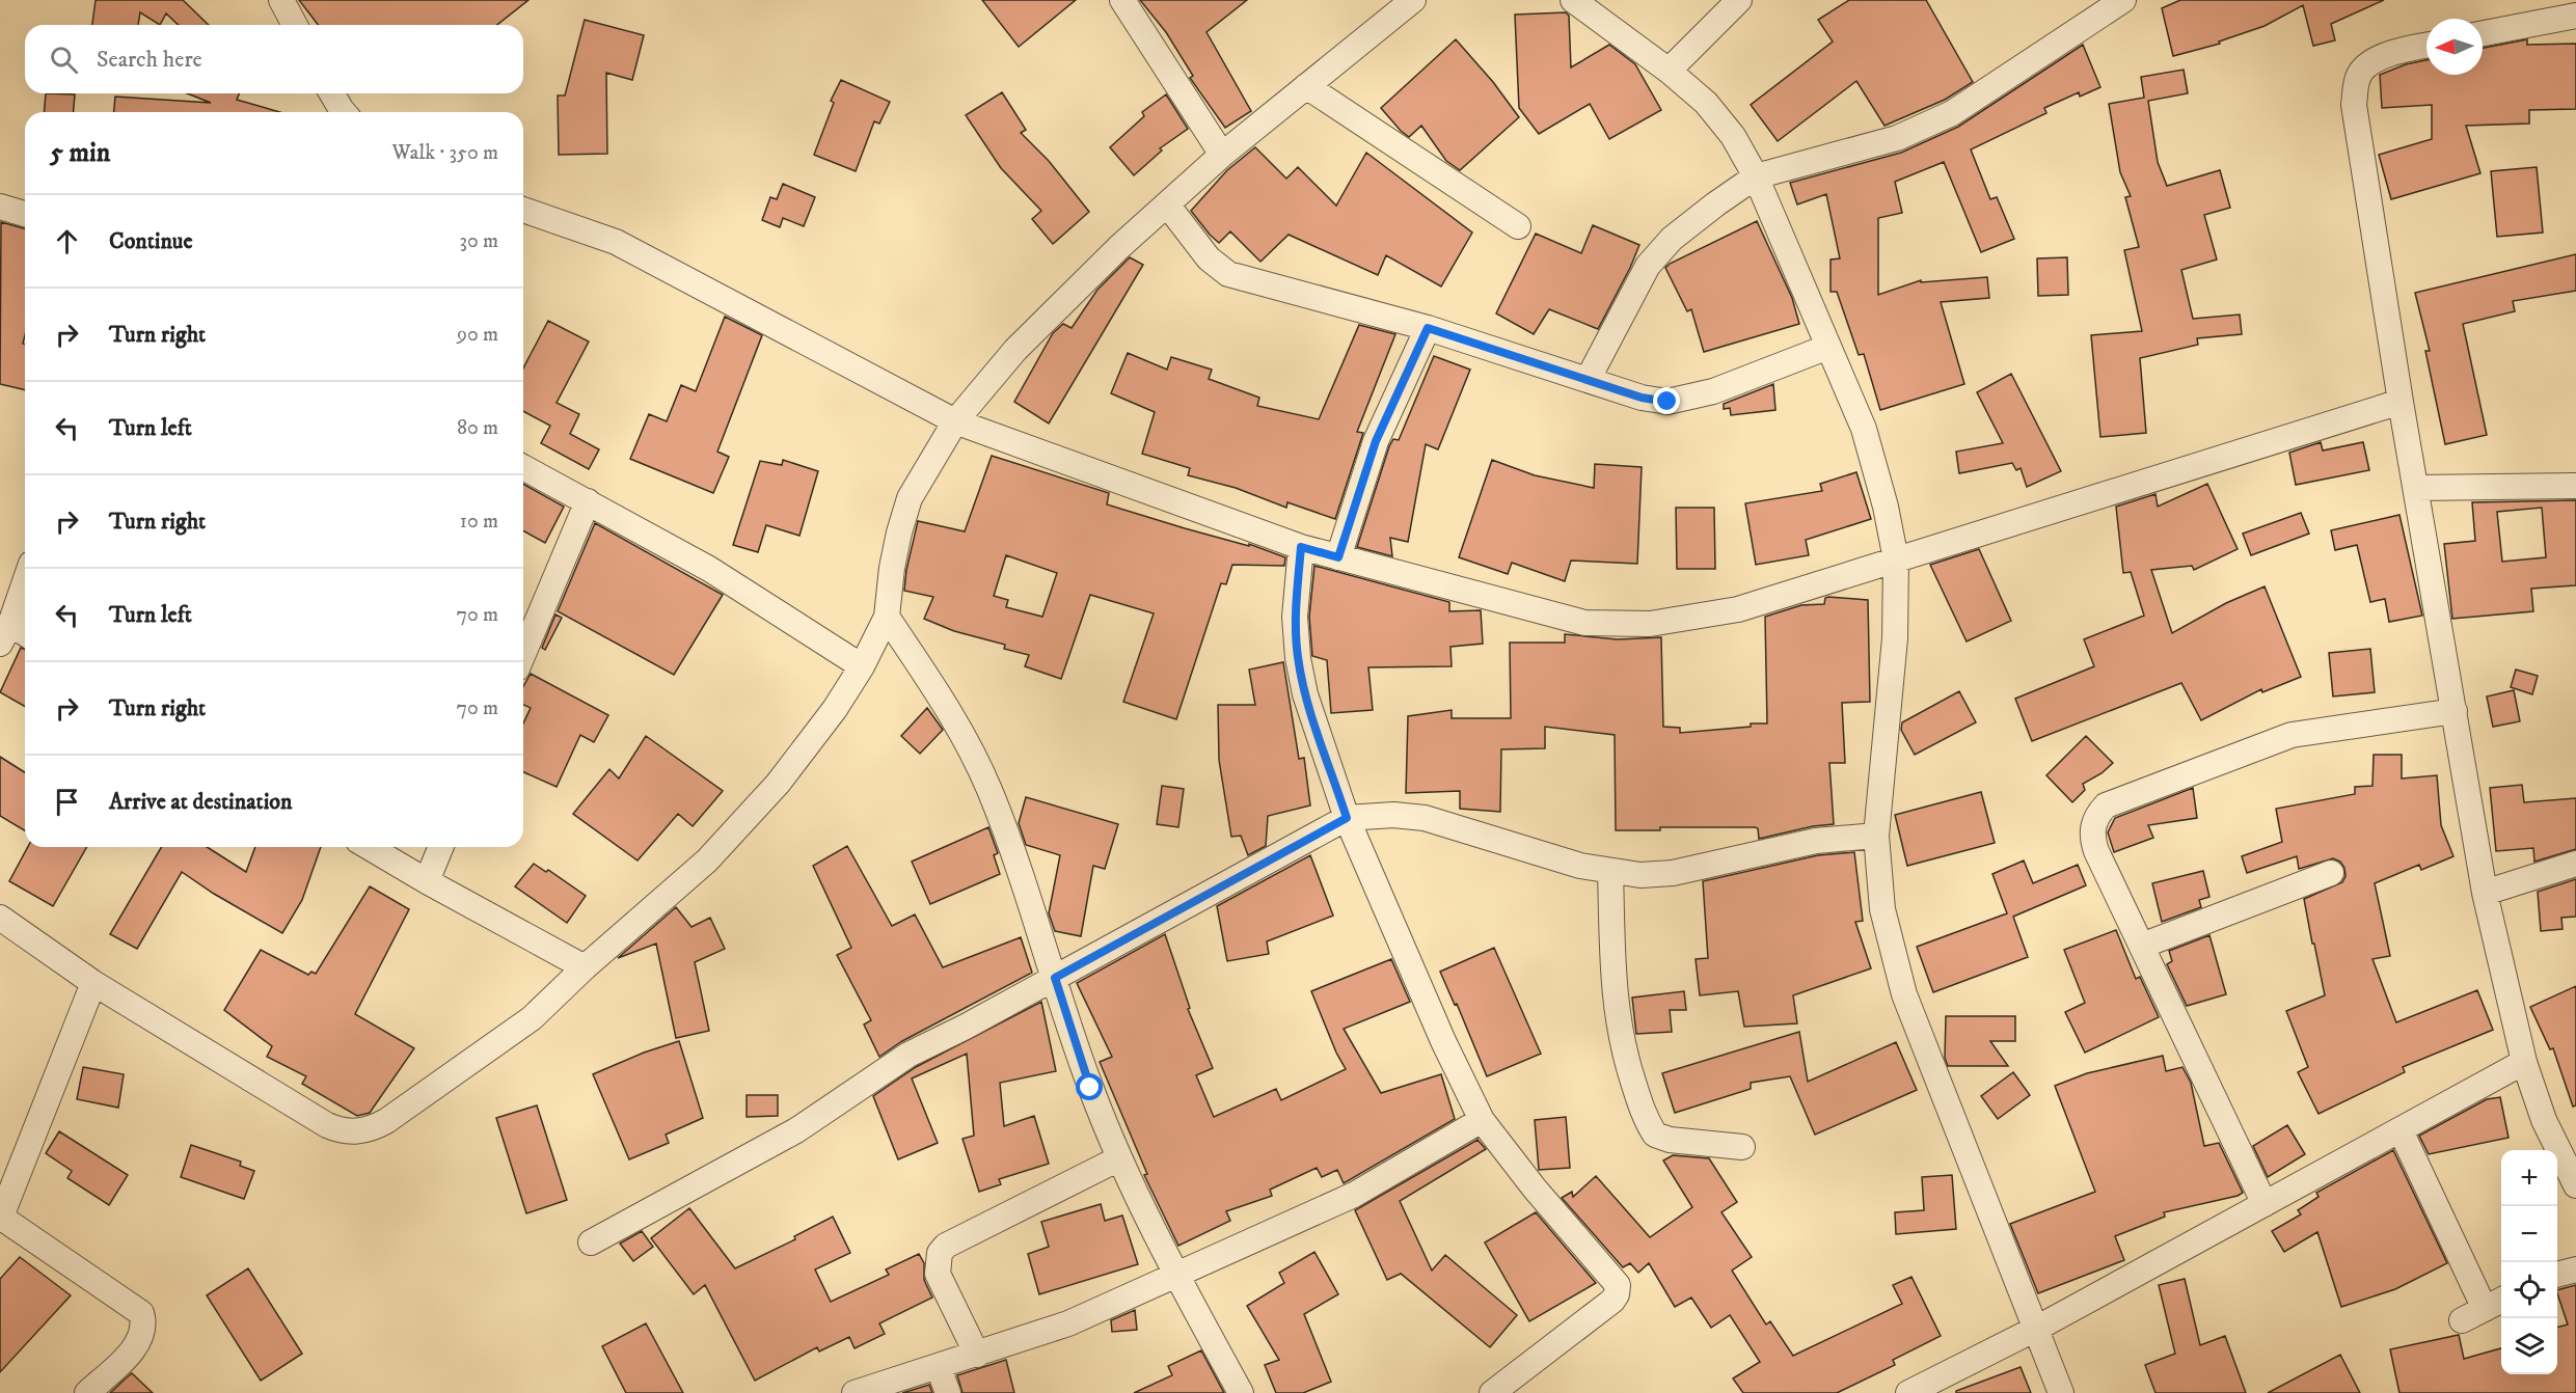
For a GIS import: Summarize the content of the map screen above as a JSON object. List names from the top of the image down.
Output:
{
  "north": "left",
  "page": {
    "search": "Search here",
    "heading": ["5 min", "Walk · 350 m"],
    "list": [
      ["Continue", "30 m"],
      ["Turn right", "90 m"],
      ["Turn left", "80 m"],
      ["Turn right", "10 m"],
      ["Turn left", "70 m"],
      ["Turn right", "70 m"],
      "Arrive at destination"
    ],
    "map_buttons": ["+", "−"]
  }
}
